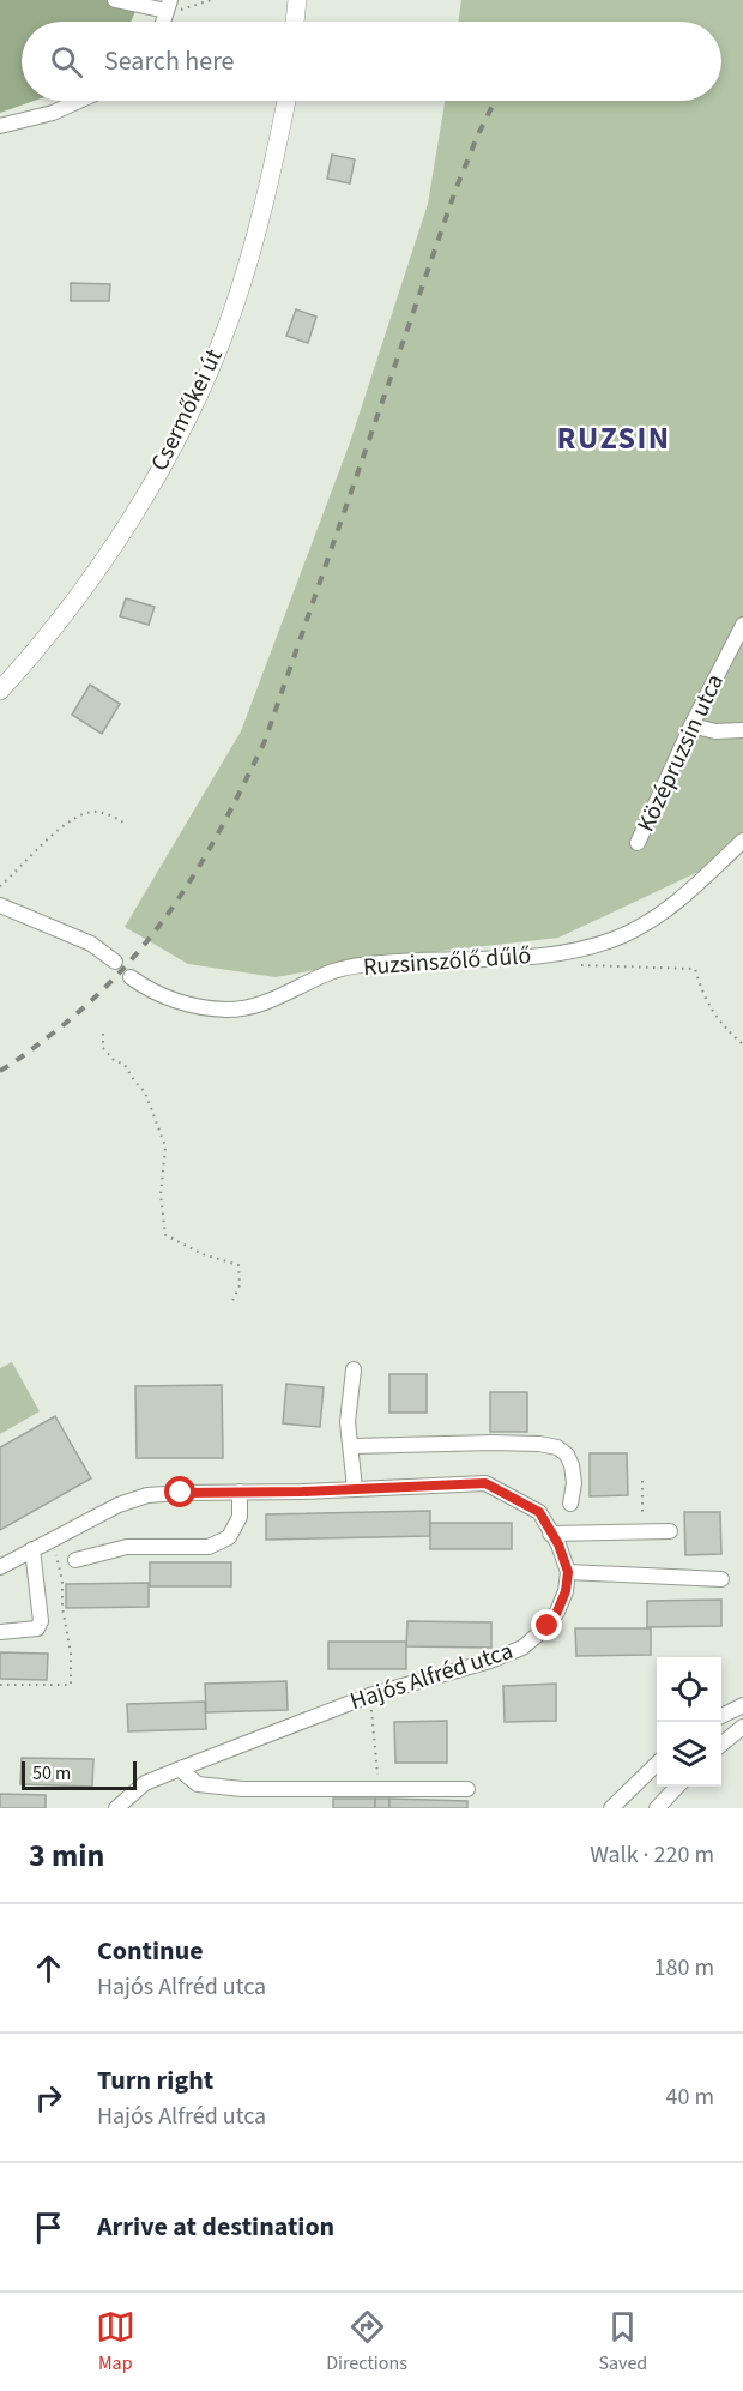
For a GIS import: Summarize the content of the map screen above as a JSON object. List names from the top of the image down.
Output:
{
  "streets": {
    "main road": ["Csermőkei út"],
    "street": ["Középruzsin utca", "Ruzsinszőlő dűlő", "Hajós Alfréd utca"]
  },
  "districts": ["RUZSIN"],
  "scale_bar": "50 m",
  "page": {
    "search": "Search here",
    "scale": "50 m",
    "heading": ["3 min", "Walk · 220 m"],
    "list": [
      ["Continue", "Hajós Alfréd utca", "180 m"],
      ["Turn right", "Hajós Alfréd utca", "40 m"],
      "Arrive at destination"
    ],
    "nav": ["Map", "Directions", "Saved"]
  }
}
